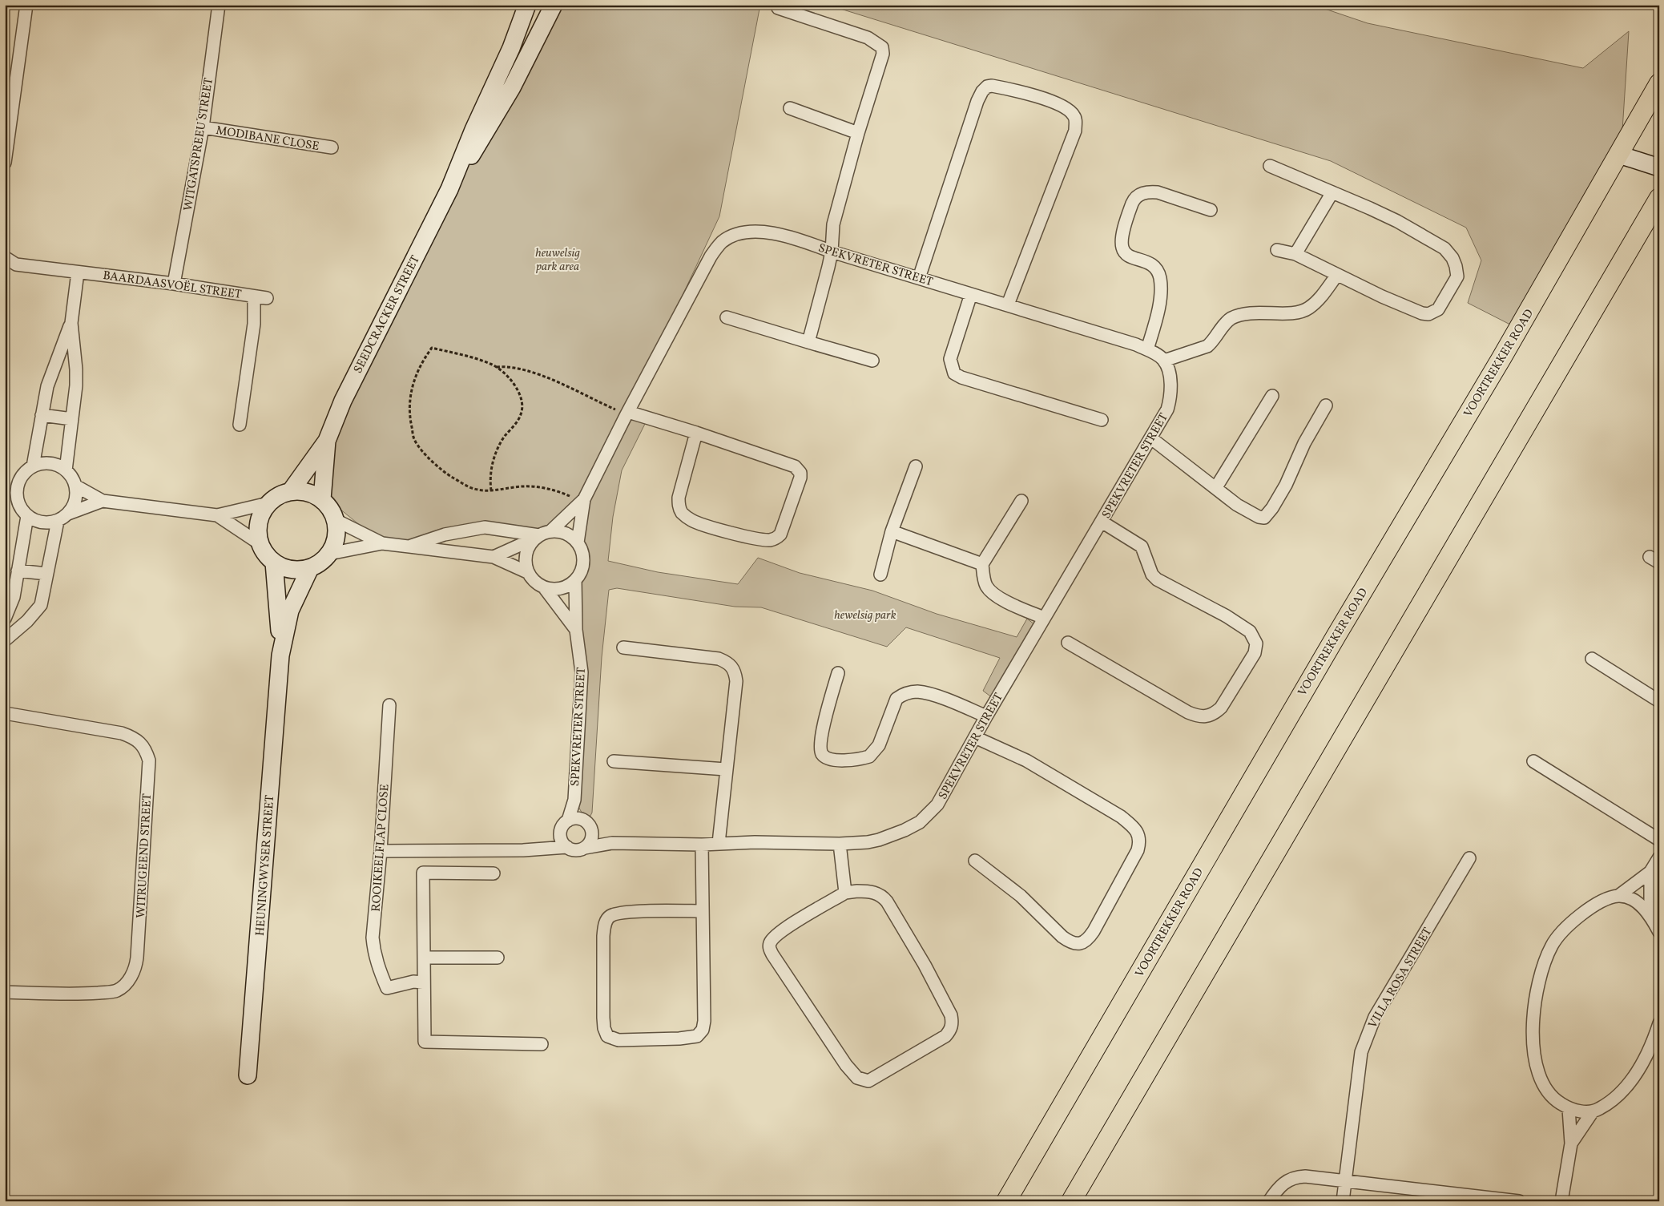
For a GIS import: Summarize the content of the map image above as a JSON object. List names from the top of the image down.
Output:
{
  "streets": {
    "main road": ["VOORTREKKER ROAD"],
    "street": [
      "MODIBANE CLOSE",
      "WITGATSPREEU STREET",
      "SPEKVRETER STREET",
      "BAARDAASVOËL STREET",
      "SEEDCRACKER STREET",
      "ROOIKEELFLAP CLOSE",
      "WITRUGEEND STREET",
      "HEUNINGWYSER STREET",
      "VILLA ROSA STREET"
    ]
  },
  "crossings": [
    ["MODIBANE CLOSE", "WITGATSPREEU STREET"],
    ["WITGATSPREEU STREET", "BAARDAASVOËL STREET"],
    ["SEEDCRACKER STREET", "HEUNINGWYSER STREET"]
  ],
  "parks": ["heuwelsig park area", "hewelsig park"]
}
